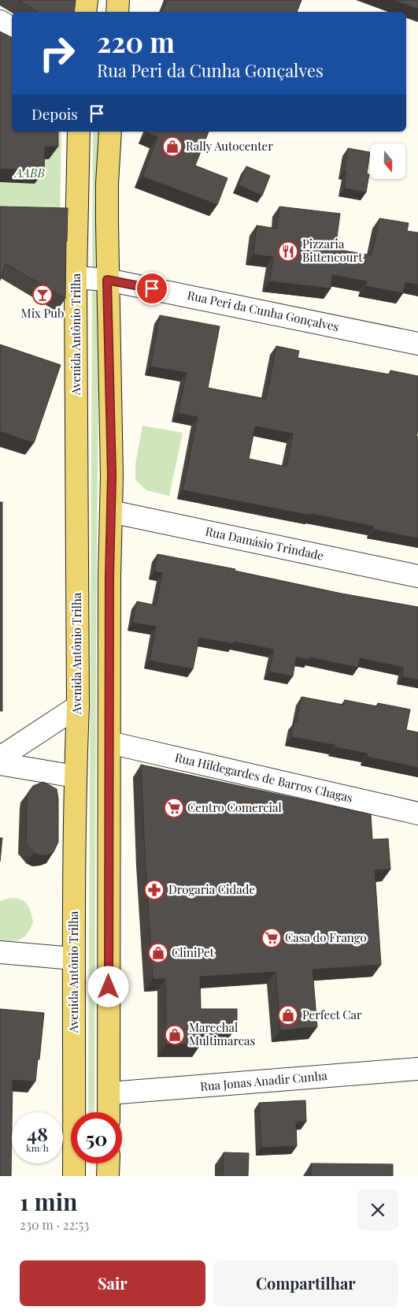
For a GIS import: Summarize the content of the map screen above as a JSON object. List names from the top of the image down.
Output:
{
  "streets": {
    "main road": ["Avenida Antônio Trilha"],
    "street": [
      "Rua Peri da Cunha Gonçalves",
      "Rua Damásio Trindade",
      "Rua Hildegardes de Barros Chagas",
      "Rua Jonas Anadir Cunha"
    ]
  },
  "crossings": [
    ["Rua Peri da Cunha Gonçalves", "Avenida Antônio Trilha"]
  ],
  "parks": ["AABB"],
  "places": {
    "shop": [
      "Rally Autocenter",
      "CliniPet",
      "Perfect Car",
      "Marechal Multimarcas"
    ],
    "restaurant": ["Pizzaria Bittencourt"],
    "bar": ["Mix Pub"],
    "supermarket": ["Centro Comercial", "Casa do Frango"],
    "pharmacy": ["Drogaria Cidade"]
  },
  "north": "bottom",
  "page": {
    "turn": ["220 m", "Rua Peri da Cunha Gonçalves"],
    "then": "Depois",
    "speed": "48 km/h",
    "limit": "50",
    "heading": ["1 min", "230 m · 22:53"],
    "buttons": ["Sair", "Compartilhar"]
  }
}
